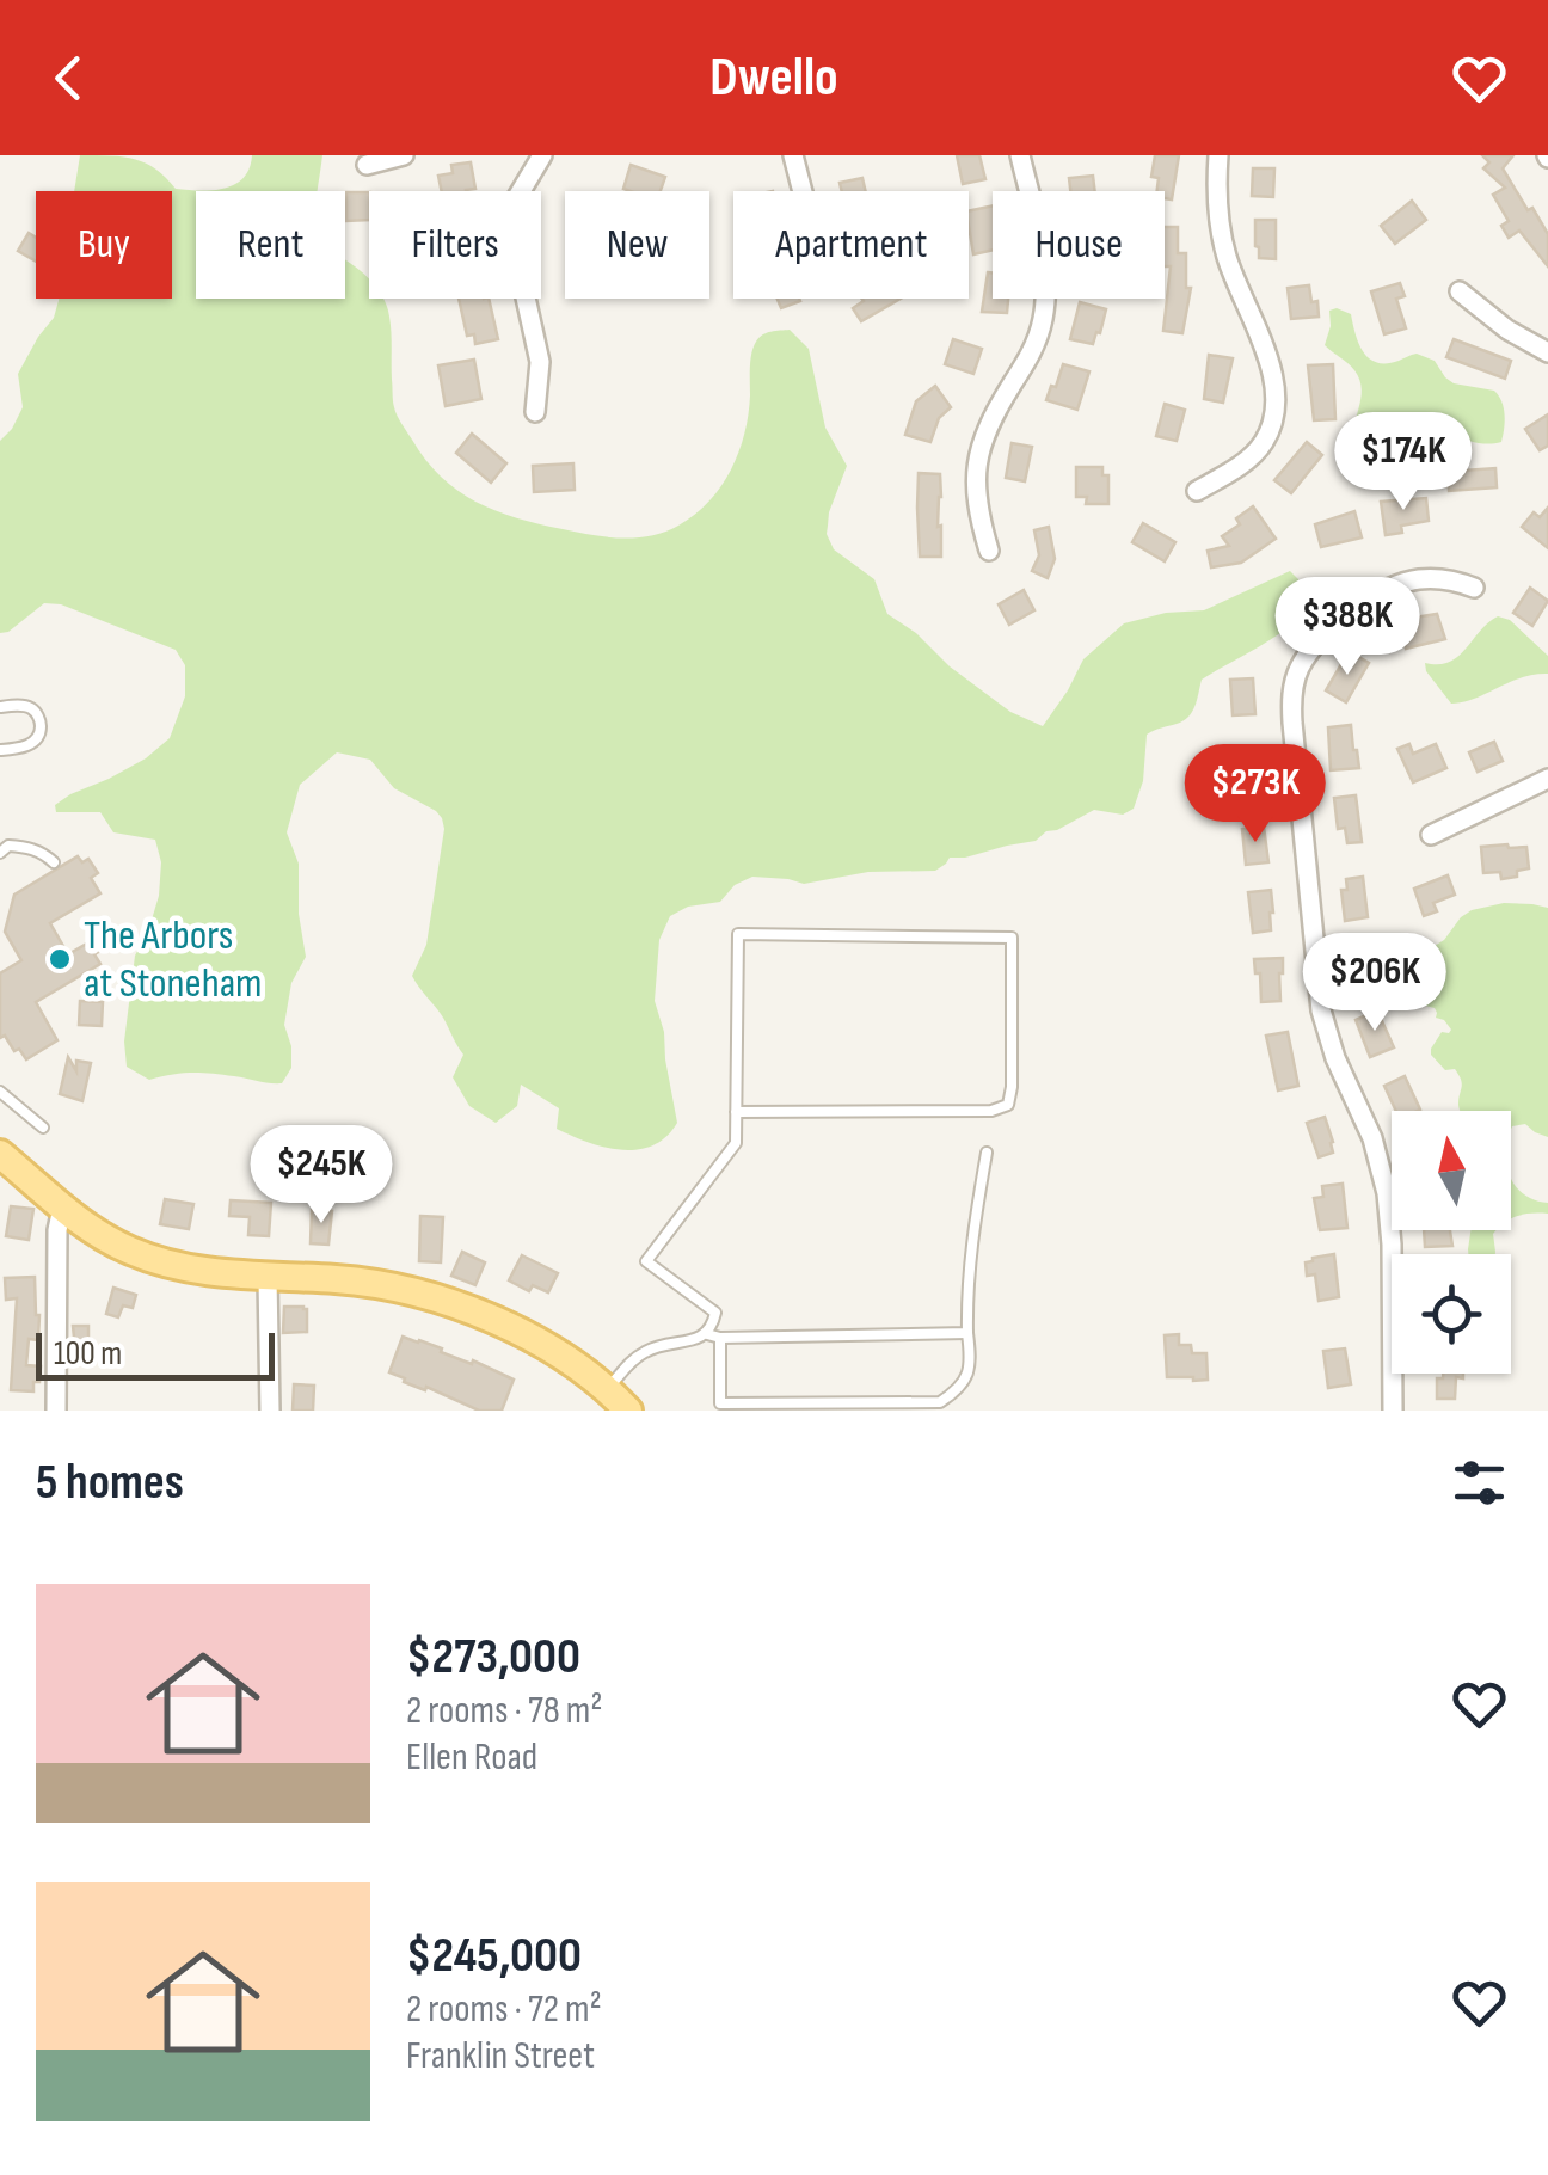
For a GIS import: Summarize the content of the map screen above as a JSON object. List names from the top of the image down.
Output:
{
  "places": ["The Arbors at Stoneham"],
  "scale_bar": "100 m",
  "north": "top",
  "page": {
    "header": "Dwello",
    "chip": [
      "Buy",
      "Rent",
      "Filters",
      "New",
      "Apartment",
      "House"
    ],
    "price": [
      "$174K",
      "$388K",
      "$273K",
      "$206K",
      "$245K"
    ],
    "scale": "100 m",
    "heading": "5 homes",
    "list": [
      {
        "name": "$273,000",
        "note": "2 rooms · 78 m² · Ellen Road"
      },
      {
        "name": "$245,000",
        "note": "2 rooms · 72 m² · Franklin Street"
      }
    ]
  }
}
